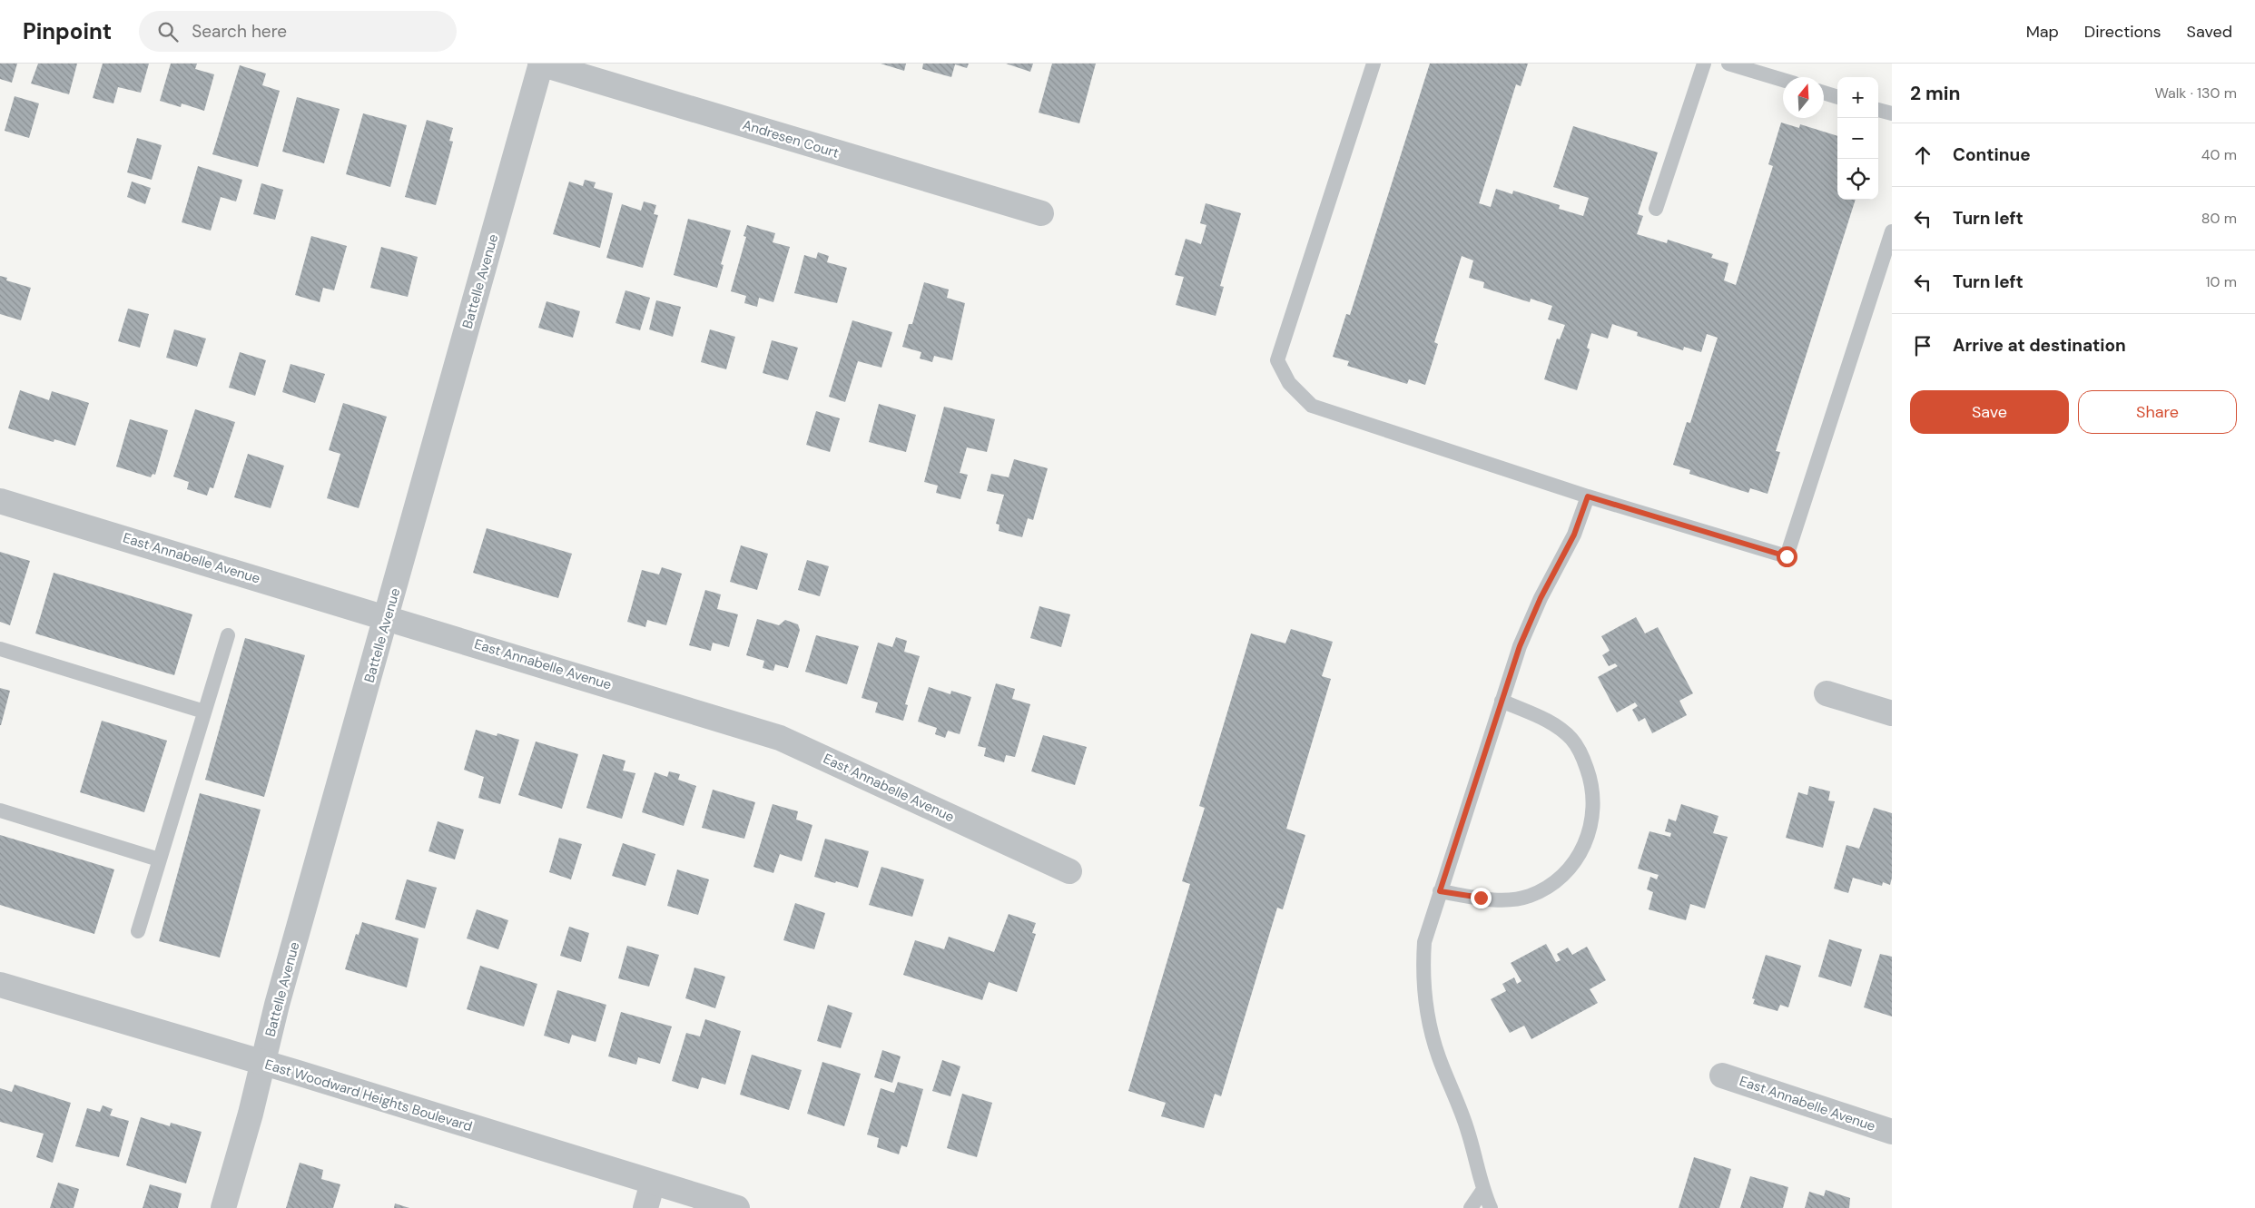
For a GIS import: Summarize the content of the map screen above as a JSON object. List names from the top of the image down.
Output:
{
  "streets": {
    "street": [
      "Andresen Court",
      "Battelle Avenue",
      "East Annabelle Avenue",
      "East Woodward Heights Boulevard"
    ]
  },
  "crossings": [
    ["Andresen Court", "Battelle Avenue"],
    ["Battelle Avenue", "East Annabelle Avenue"],
    ["Battelle Avenue", "East Woodward Heights Boulevard"]
  ],
  "north": "top",
  "page": {
    "header": "Pinpoint",
    "search": "Search here",
    "nav": ["Map", "Directions", "Saved"],
    "heading": ["2 min", "Walk · 130 m"],
    "map_buttons": ["+", "−"],
    "list": [
      ["Continue", "40 m"],
      ["Turn left", "80 m"],
      ["Turn left", "10 m"],
      "Arrive at destination"
    ],
    "buttons": ["Save", "Share"]
  }
}
